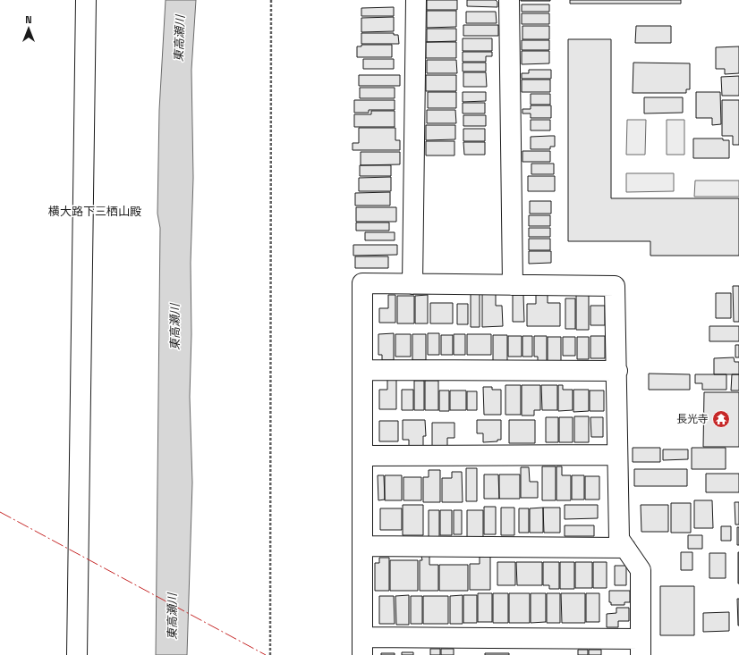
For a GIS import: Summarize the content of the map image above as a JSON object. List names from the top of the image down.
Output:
{
  "districts": ["横大路下三栖山殿"],
  "water": ["東高瀬川"],
  "places": {
    "temple": ["長光寺"]
  },
  "north": "top"
}
